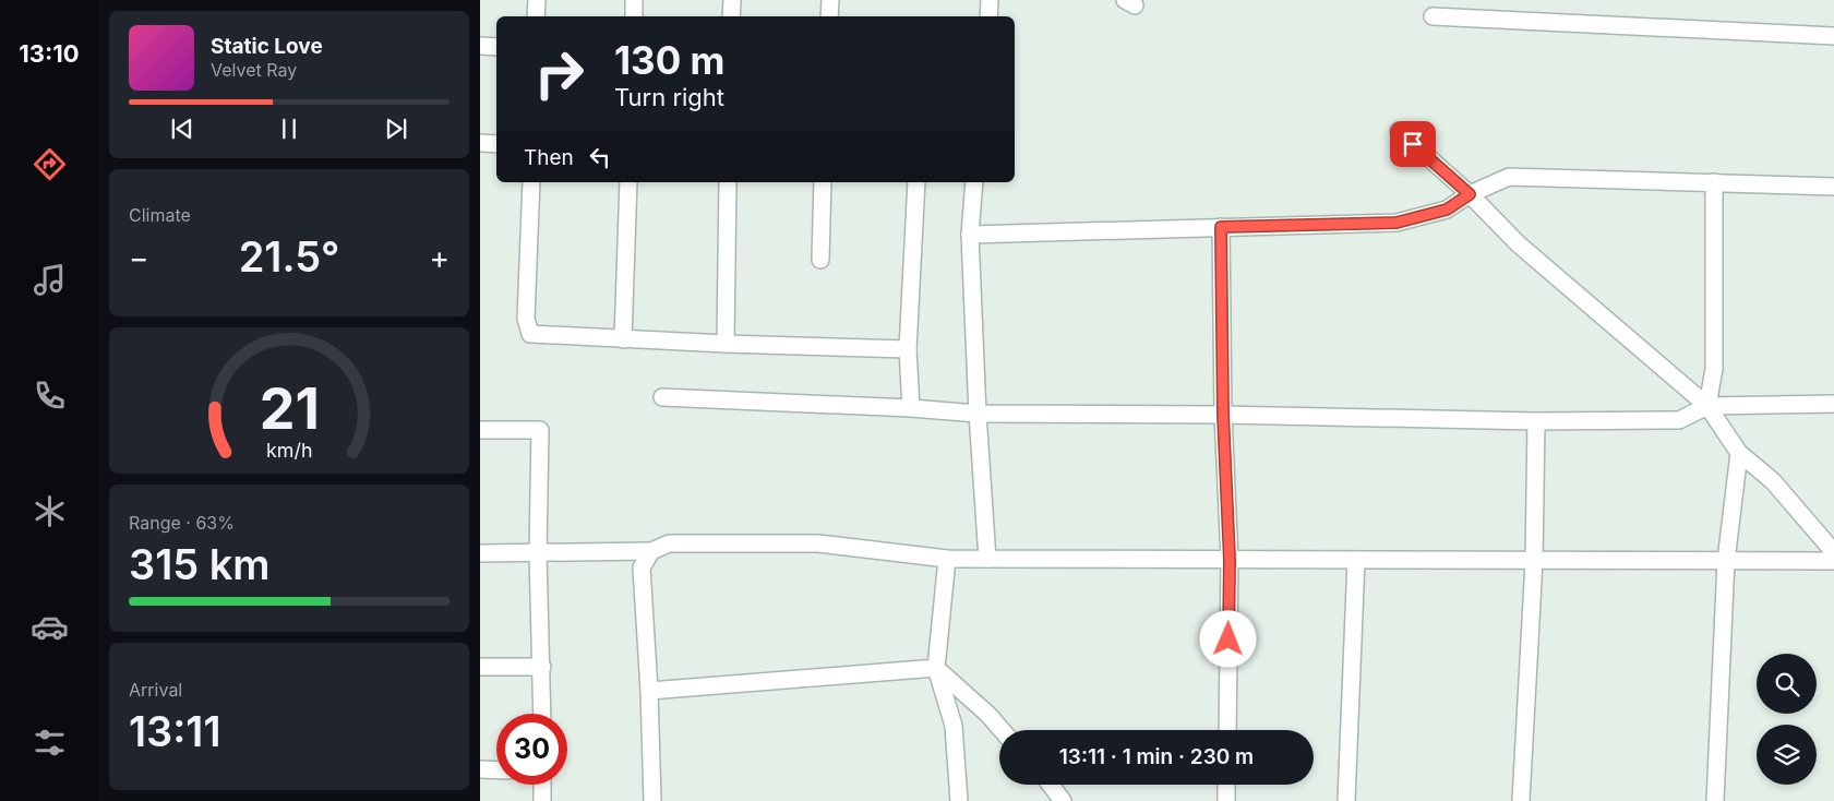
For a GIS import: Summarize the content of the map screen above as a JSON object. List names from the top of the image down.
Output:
{
  "page": {
    "tabs": "13:10",
    "turn": ["130 m", "Turn right"],
    "song": ["Static Love", "Velvet Ray"],
    "then": "Then",
    "tile": [
      "Climate",
      ["Range · 63%", "315 km"],
      ["Arrival", "13:11"]
    ],
    "heat": ["−", "21.5°", "+"],
    "limit": "30",
    "trip": "13:11 · 1 min · 230 m",
    "gauge": ["21", "km/h"]
  }
}
